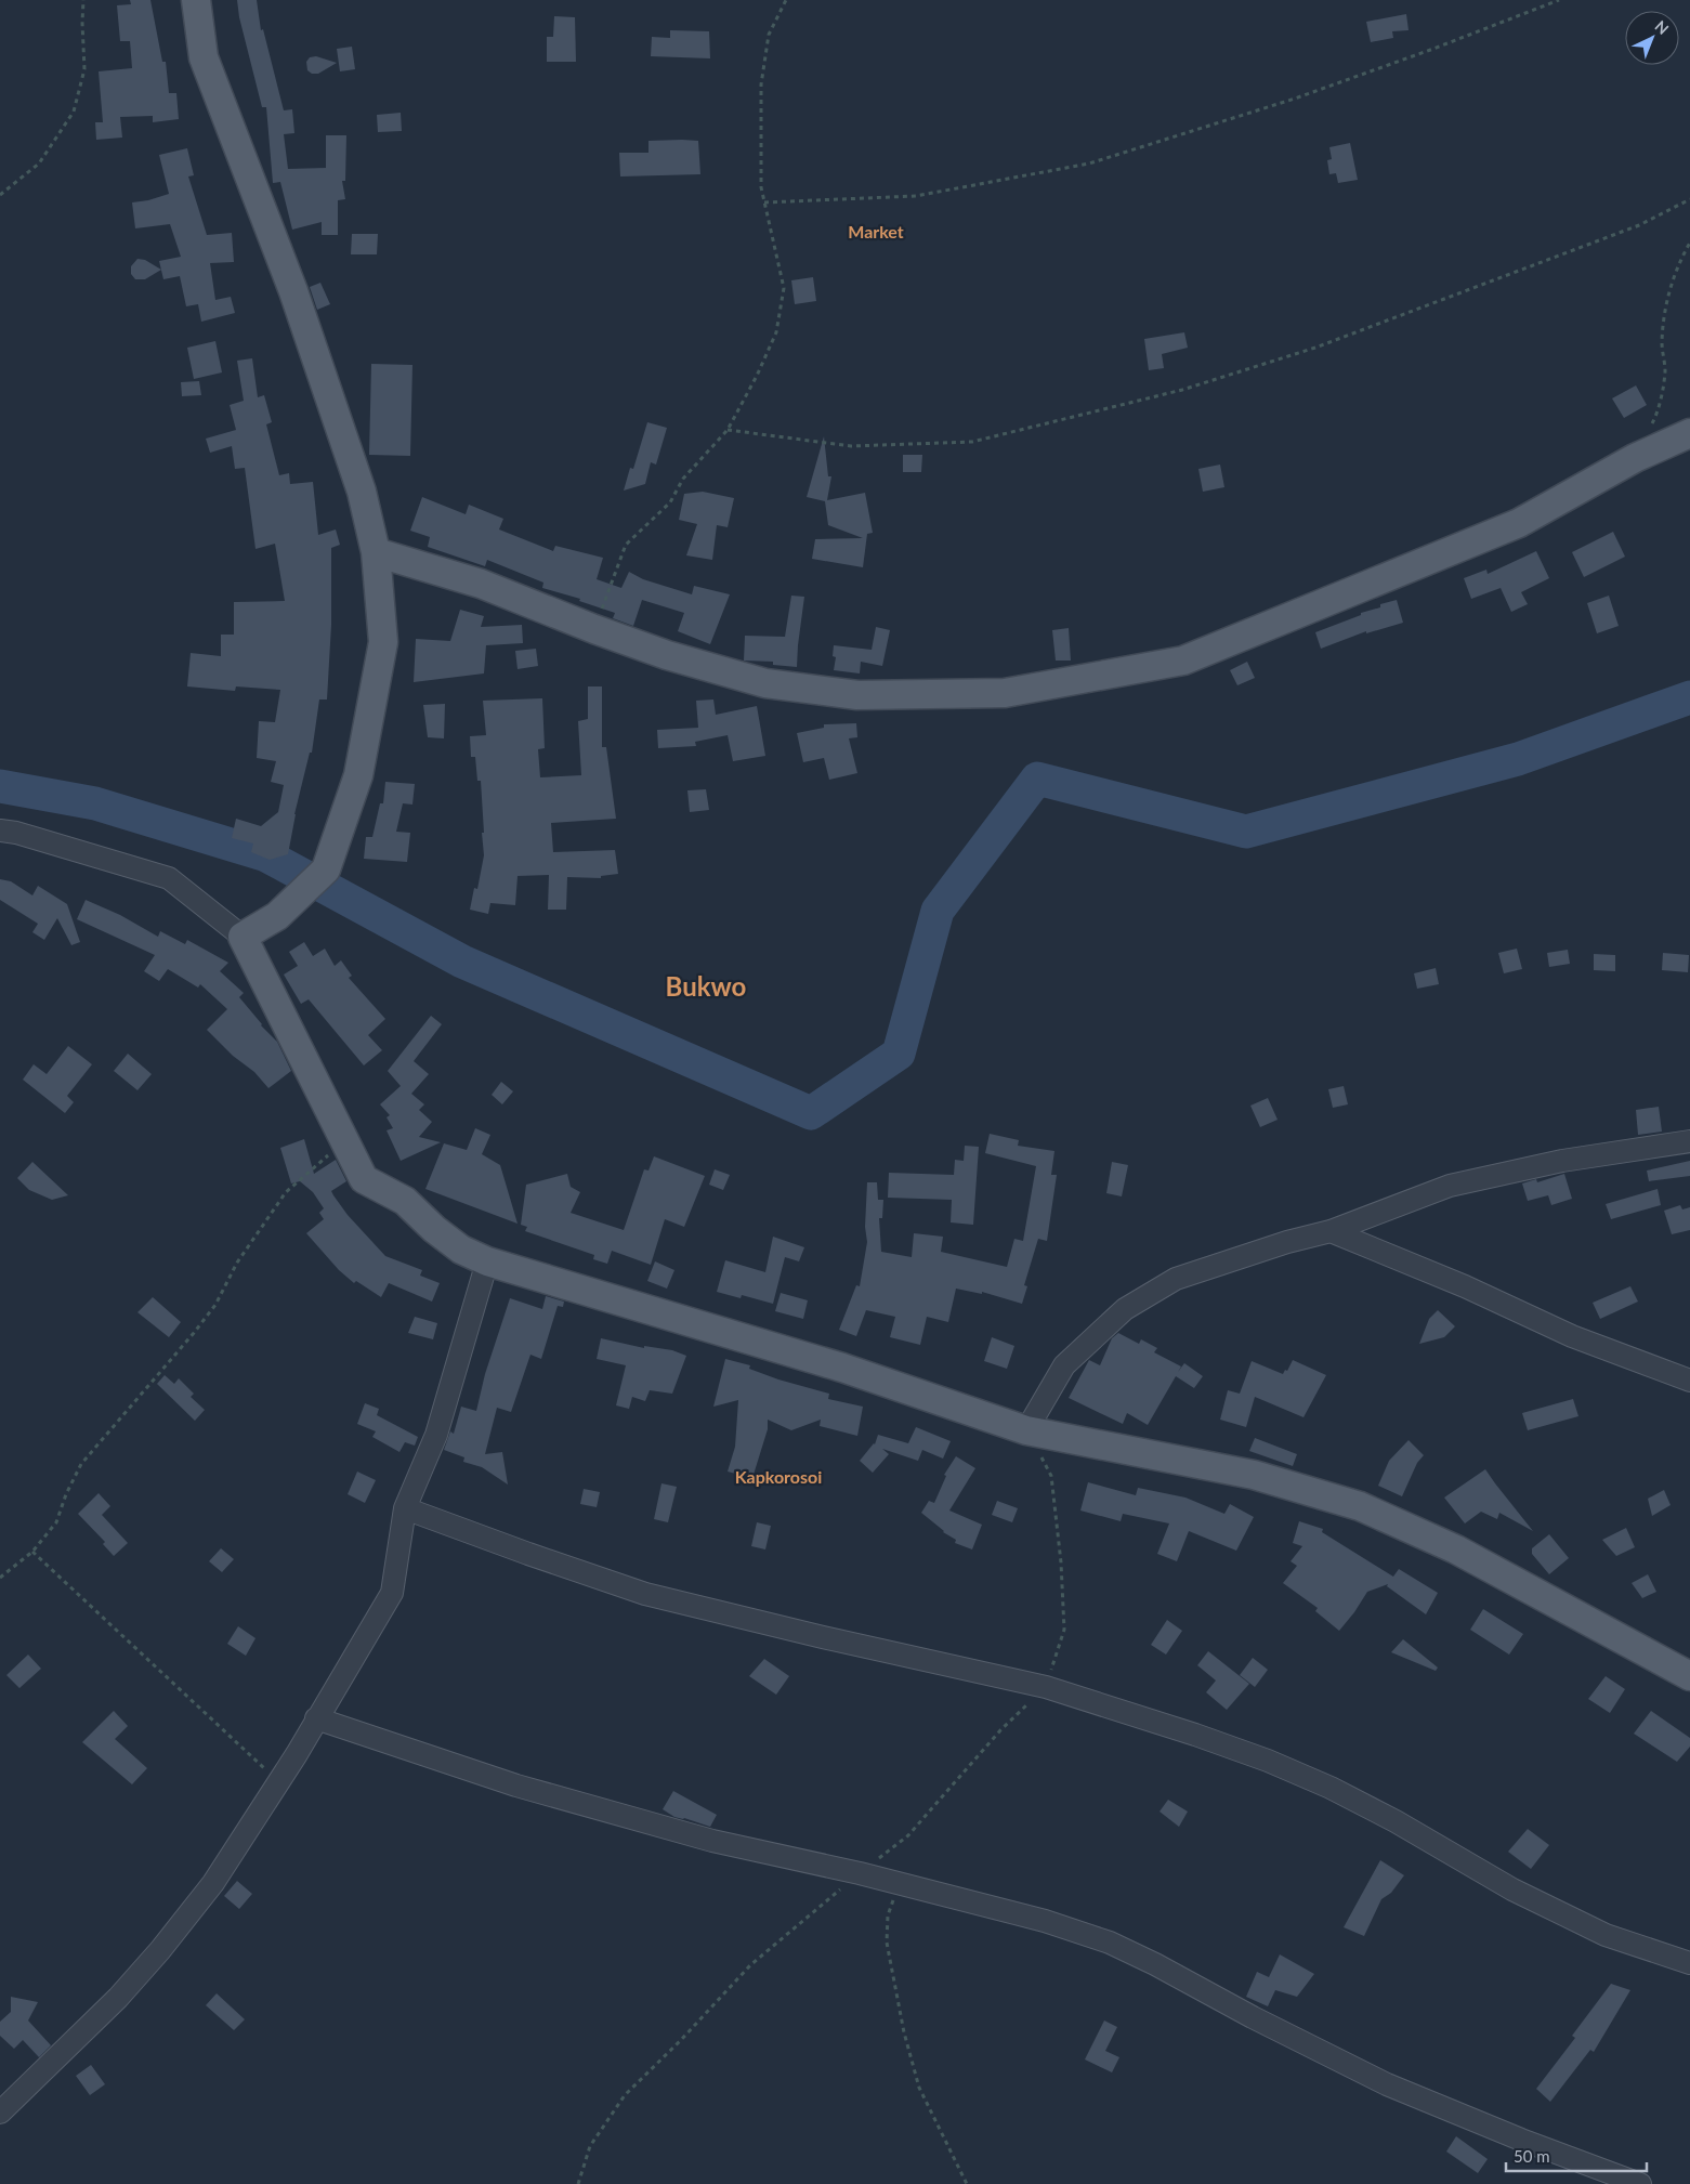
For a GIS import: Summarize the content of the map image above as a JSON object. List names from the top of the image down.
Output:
{
  "districts": ["Market", "Bukwo", "Kapkorosoi"],
  "scale_bar": "50 m",
  "north": "top right"
}
